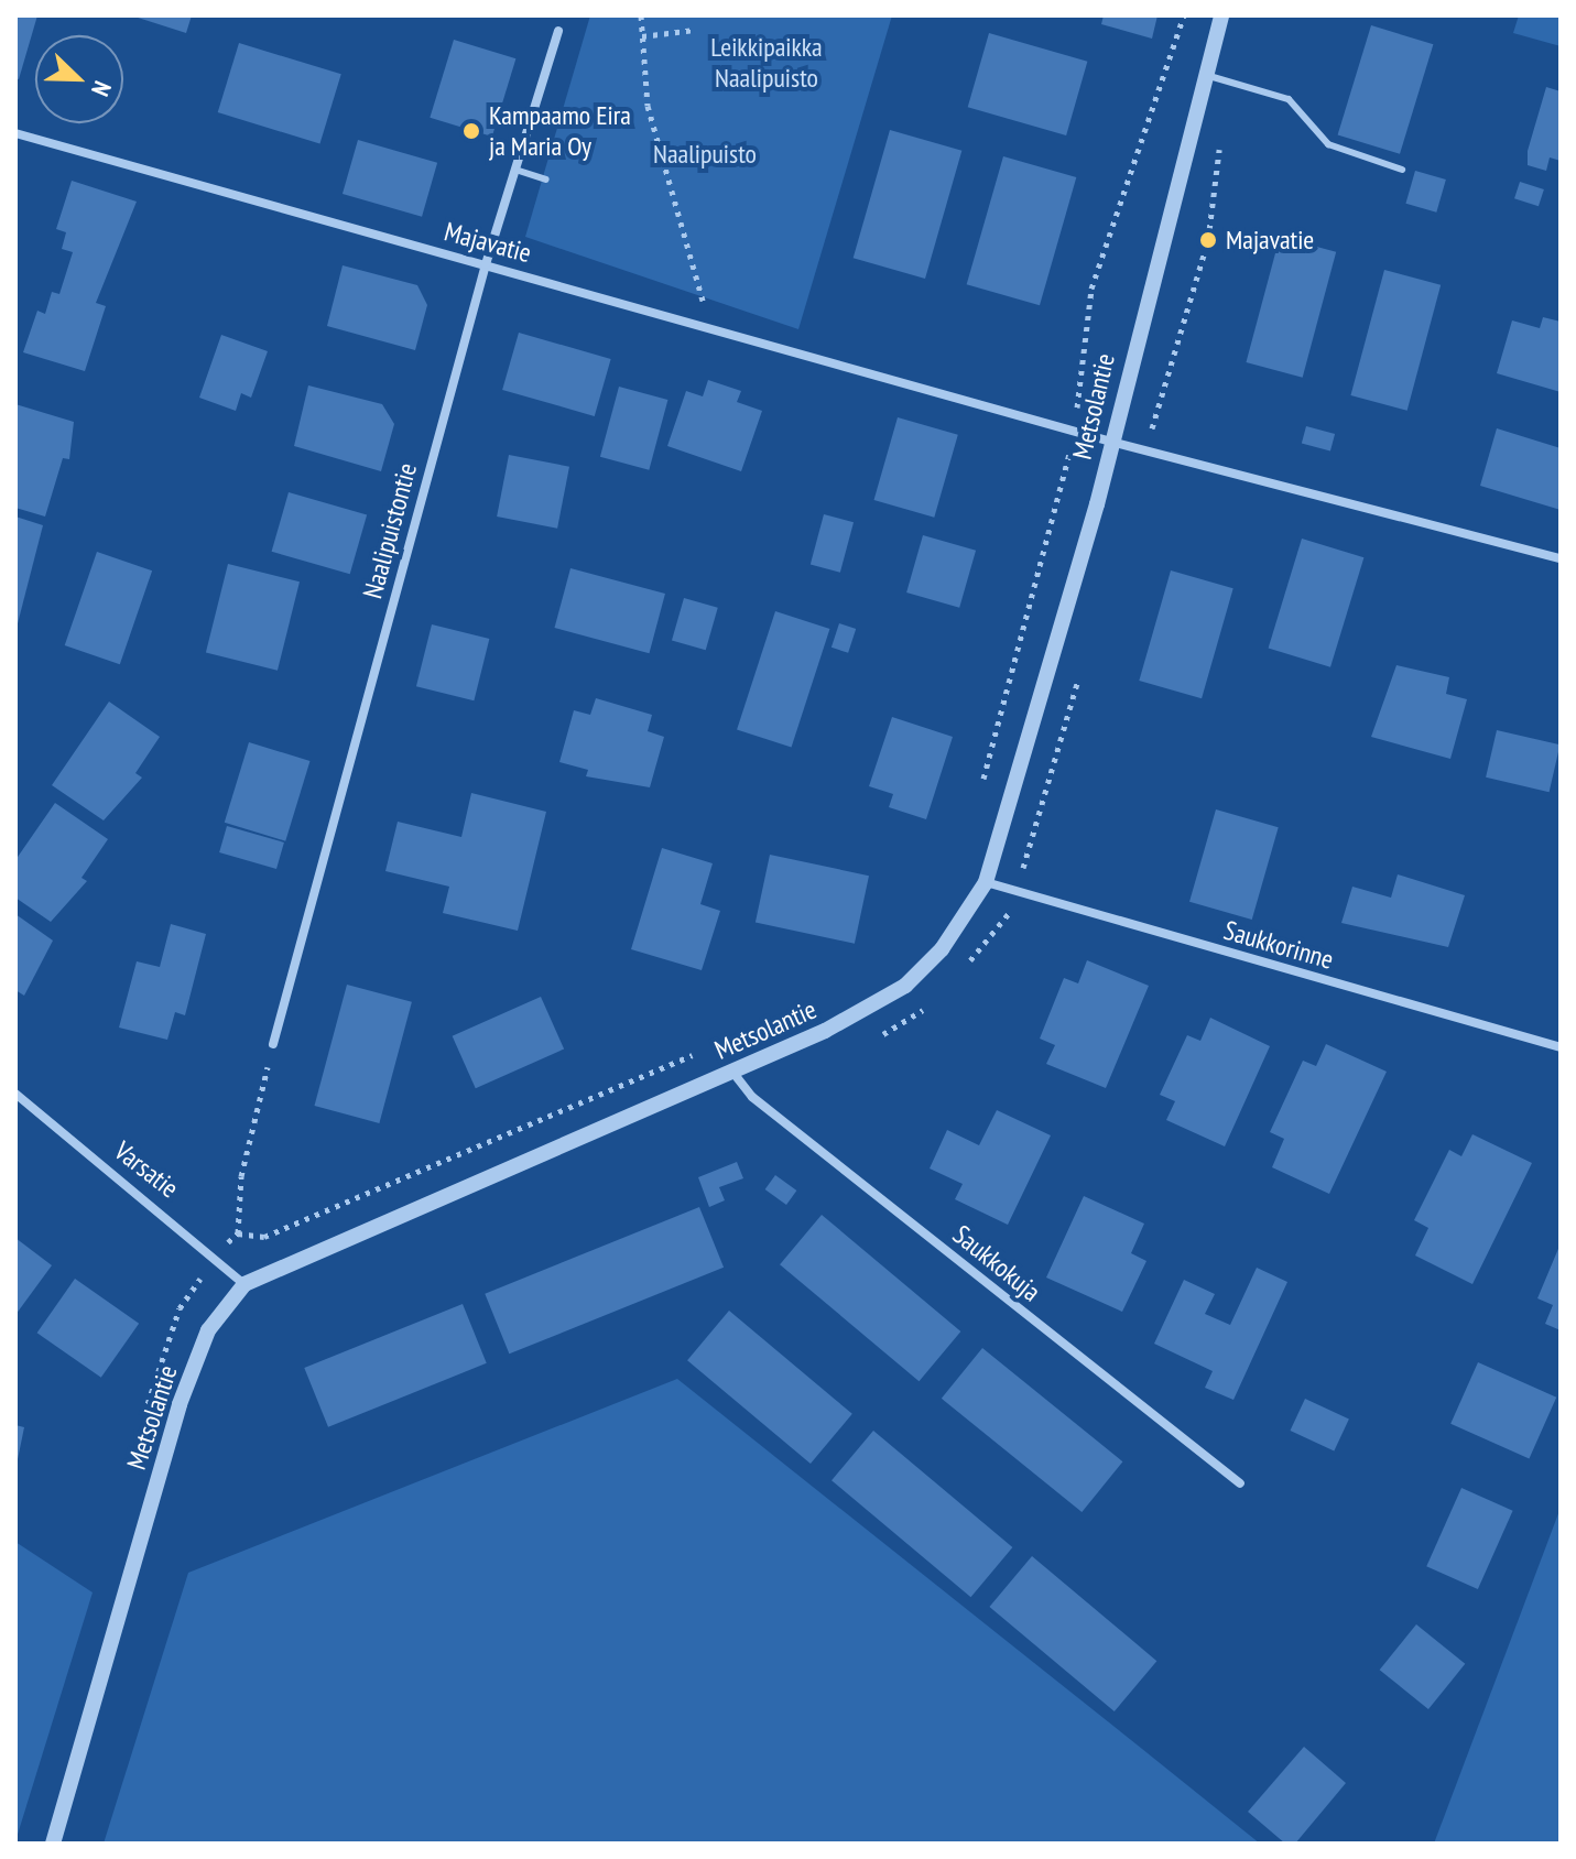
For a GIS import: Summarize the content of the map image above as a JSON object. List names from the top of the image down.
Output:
{
  "streets": {
    "street": [
      "Majavatie",
      "Metsolantie",
      "Naalipuistontie",
      "Saukkorinne",
      "Varsatie",
      "Saukkokuja"
    ]
  },
  "crossings": [
    ["Majavatie", "Metsolantie"],
    ["Majavatie", "Naalipuistontie"],
    ["Metsolantie", "Saukkorinne"],
    ["Metsolantie", "Varsatie"],
    ["Metsolantie", "Saukkokuja"]
  ],
  "parks": ["Leikkipaikka Naalipuisto", "Naalipuisto"],
  "places": ["Kampaamo Eira ja Maria Oy", "Majavatie"],
  "north": "bottom right"
}
